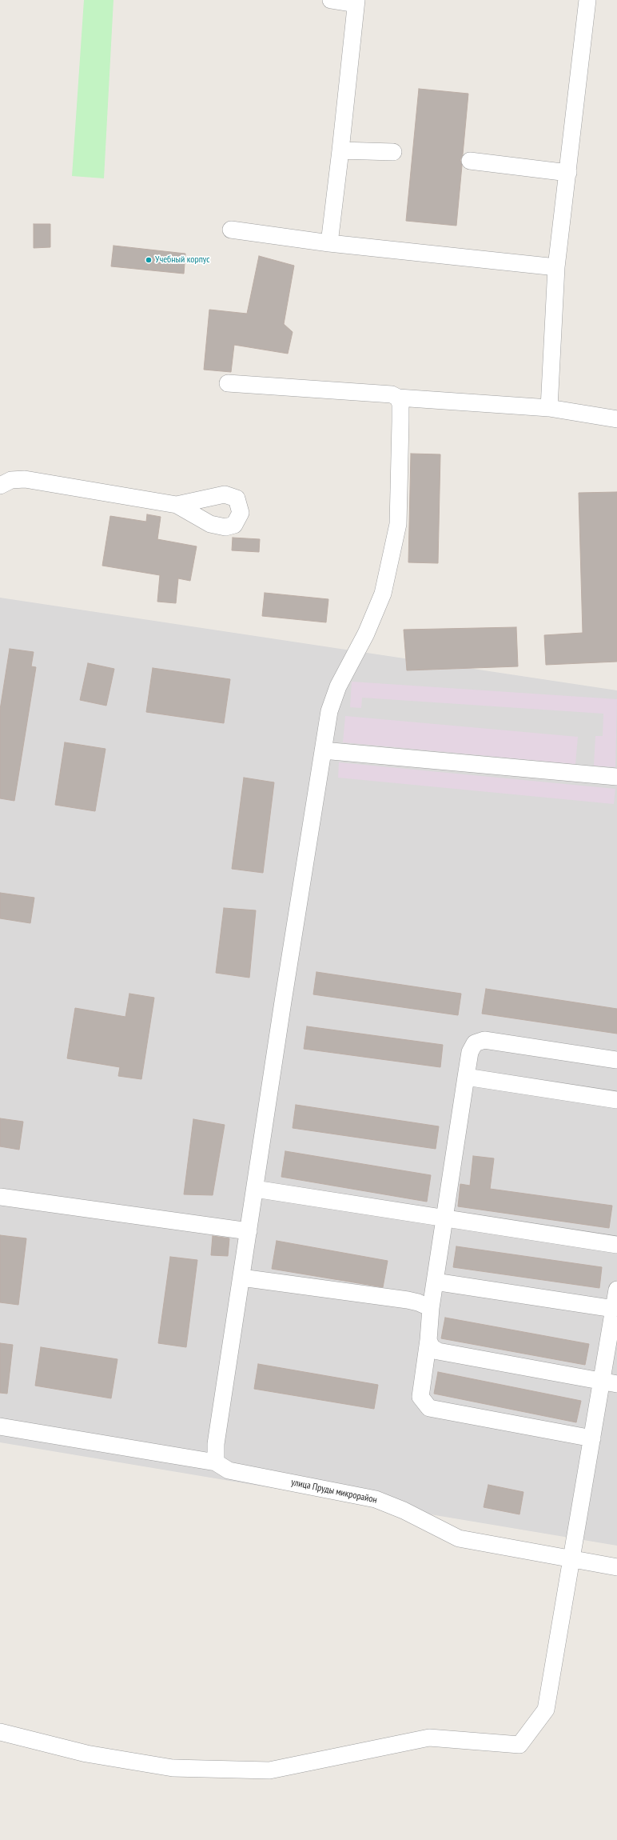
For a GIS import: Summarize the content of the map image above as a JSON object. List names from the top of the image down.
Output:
{
  "streets": {
    "street": ["улица Пруды микрорайон"]
  },
  "places": ["Учебный корпус"]
}
